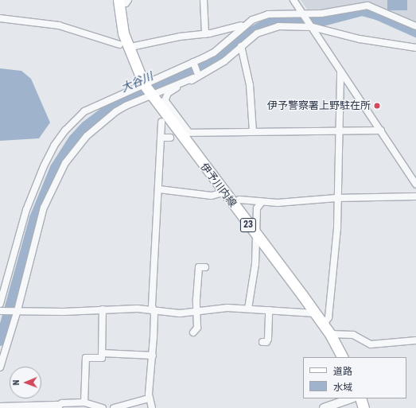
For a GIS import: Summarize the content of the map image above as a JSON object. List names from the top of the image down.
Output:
{
  "streets": {
    "main road": ["伊予川内線", "23"]
  },
  "water": ["大谷川"],
  "places": ["伊予警察署上野駐在所"],
  "legend": ["道路", "水域"],
  "north": "left"
}
